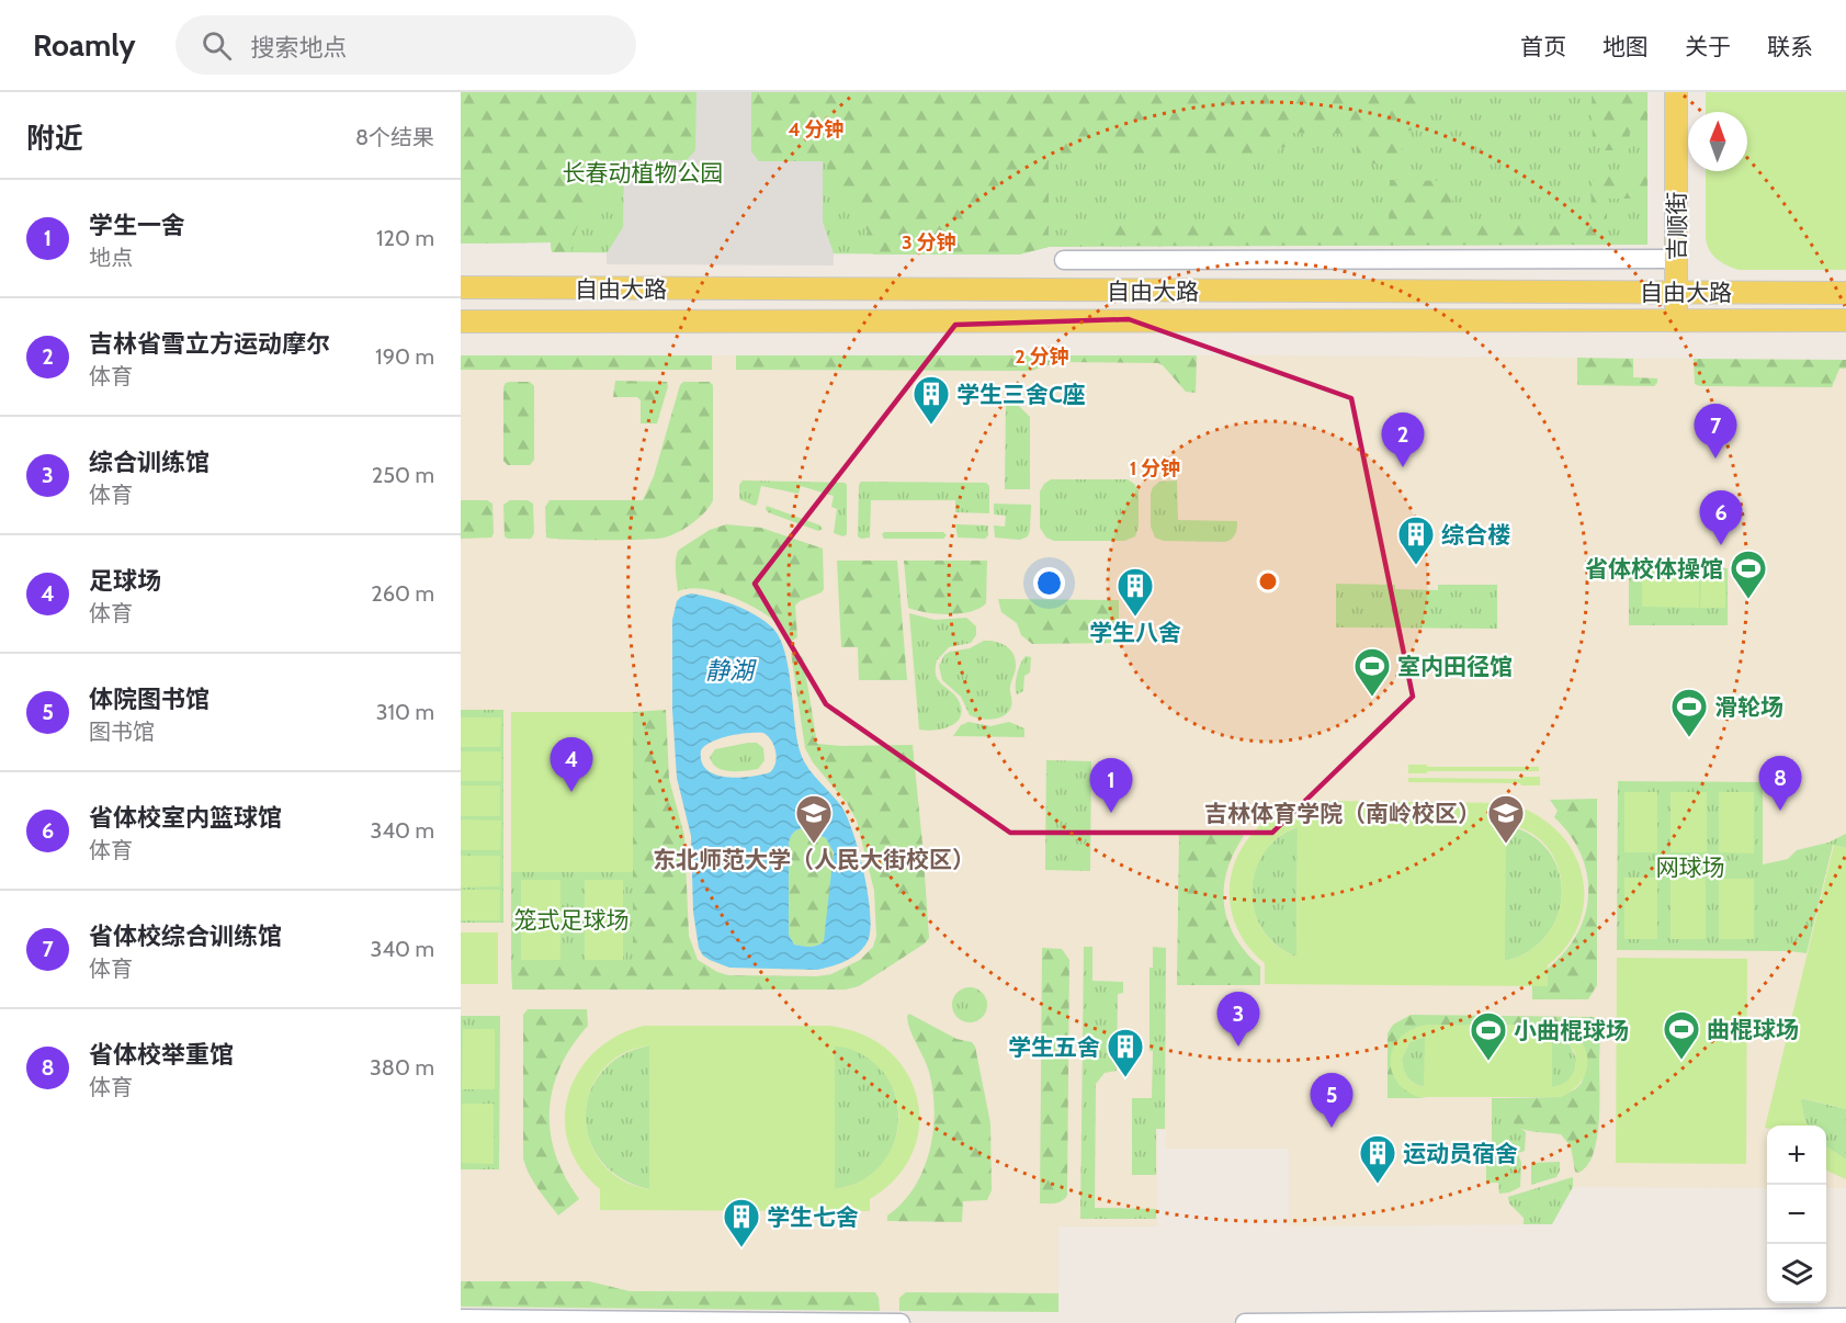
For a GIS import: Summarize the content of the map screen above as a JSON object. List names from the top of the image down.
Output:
{
  "streets": {
    "main road": ["吉顺街", "自由大路"]
  },
  "crossings": [
    ["吉顺街", "自由大路"]
  ],
  "water": ["静湖"],
  "parks": ["长春动植物公园", "网球场", "笼式足球场"],
  "places": {
    "building": [
      "学生三舍C座",
      "综合楼",
      "学生八舍",
      "学生五舍",
      "运动员宿舍",
      "学生七舍"
    ],
    "sports": [
      "省体校体操馆",
      "室内田径馆",
      "滑轮场",
      "曲棍球场",
      "小曲棍球场"
    ],
    "school or university": ["东北师范大学（人民大街校区）", "吉林体育学院（南岭校区）"]
  },
  "north": "top",
  "page": {
    "header": "Roamly",
    "search": "搜索地点",
    "nav": [
      "首页",
      "地图",
      "关于",
      "联系"
    ],
    "heading": ["附近", "8个结果"],
    "list": [
      {
        "mark": "1",
        "name": "学生一舍",
        "note": "地点",
        "value": "120 m"
      },
      {
        "mark": "2",
        "name": "吉林省雪立方运动摩尔",
        "note": "体育",
        "value": "190 m"
      },
      {
        "mark": "3",
        "name": "综合训练馆",
        "note": "体育",
        "value": "250 m"
      },
      {
        "mark": "4",
        "name": "足球场",
        "note": "体育",
        "value": "260 m"
      },
      {
        "mark": "5",
        "name": "体院图书馆",
        "note": "图书馆",
        "value": "310 m"
      },
      {
        "mark": "6",
        "name": "省体校室内篮球馆",
        "note": "体育",
        "value": "340 m"
      },
      {
        "mark": "7",
        "name": "省体校综合训练馆",
        "note": "体育",
        "value": "340 m"
      },
      {
        "mark": "8",
        "name": "省体校举重馆",
        "note": "体育",
        "value": "380 m"
      }
    ],
    "pins": [
      "7",
      "2",
      "6",
      "4",
      "8",
      "1",
      "3",
      "5"
    ],
    "map_buttons": ["+", "−"]
  },
  "rings": [
    "4 分钟",
    "3 分钟",
    "2 分钟",
    "1 分钟"
  ]
}
